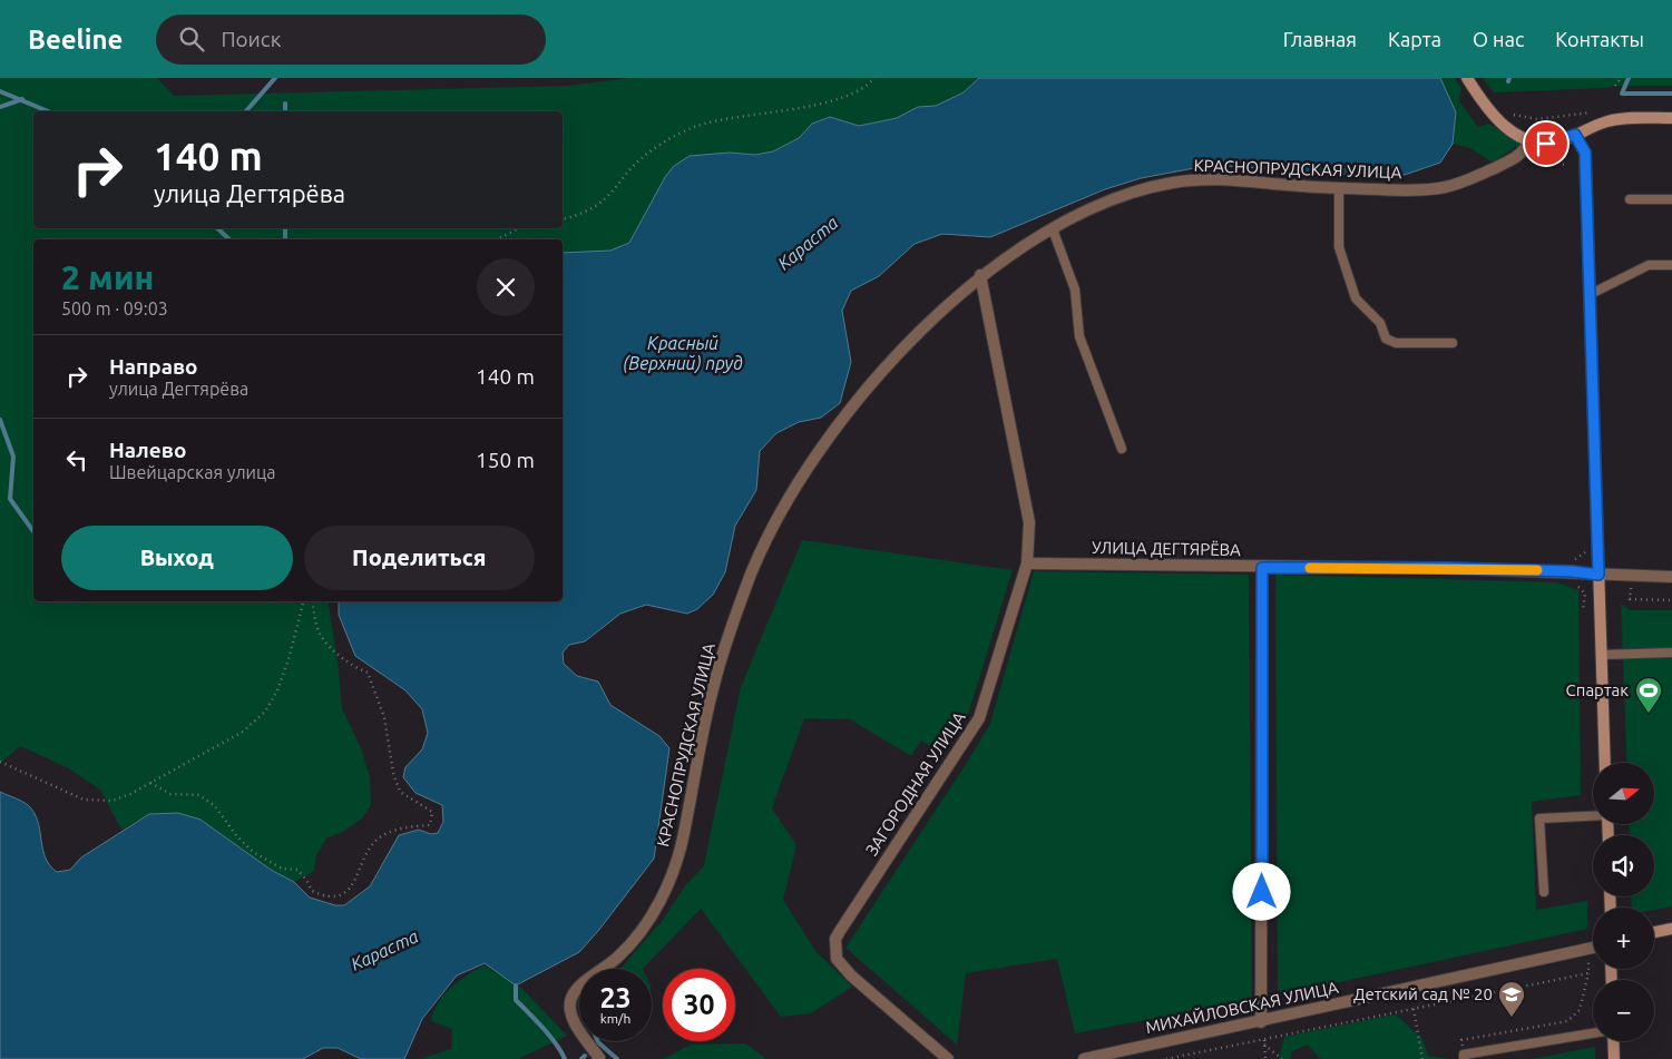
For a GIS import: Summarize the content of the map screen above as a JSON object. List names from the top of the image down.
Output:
{
  "streets": {
    "street": [
      "КРАСНОПРУДСКАЯ УЛИЦА",
      "УЛИЦА ДЕГТЯРЁВА",
      "ЗАГОРОДНАЯ УЛИЦА",
      "МИХАЙЛОВСКАЯ УЛИЦА"
    ]
  },
  "crossings": [
    ["КРАСНОПРУДСКАЯ УЛИЦА", "ЗАГОРОДНАЯ УЛИЦА"],
    ["УЛИЦА ДЕГТЯРЁВА", "ЗАГОРОДНАЯ УЛИЦА"]
  ],
  "water": ["Караста", "Красный (Верхний) пруд"],
  "places": {
    "sports": ["Спартак"],
    "school or university": ["Детский сад № 20"]
  },
  "north": "right",
  "page": {
    "header": "Beeline",
    "search": "Поиск",
    "nav": [
      "Главная",
      "Карта",
      "О нас",
      "Контакты"
    ],
    "turn": ["140 m", "улица Дегтярёва"],
    "heading": ["2 мин", "500 m · 09:03"],
    "list": [
      {
        "name": "Направо",
        "note": "улица Дегтярёва",
        "value": "140 m"
      },
      {
        "name": "Налево",
        "note": "Швейцарская улица",
        "value": "150 m"
      }
    ],
    "buttons": ["Выход", "Поделиться"],
    "map_buttons": ["+", "−"],
    "speed": "23 km/h",
    "limit": "30"
  }
}
